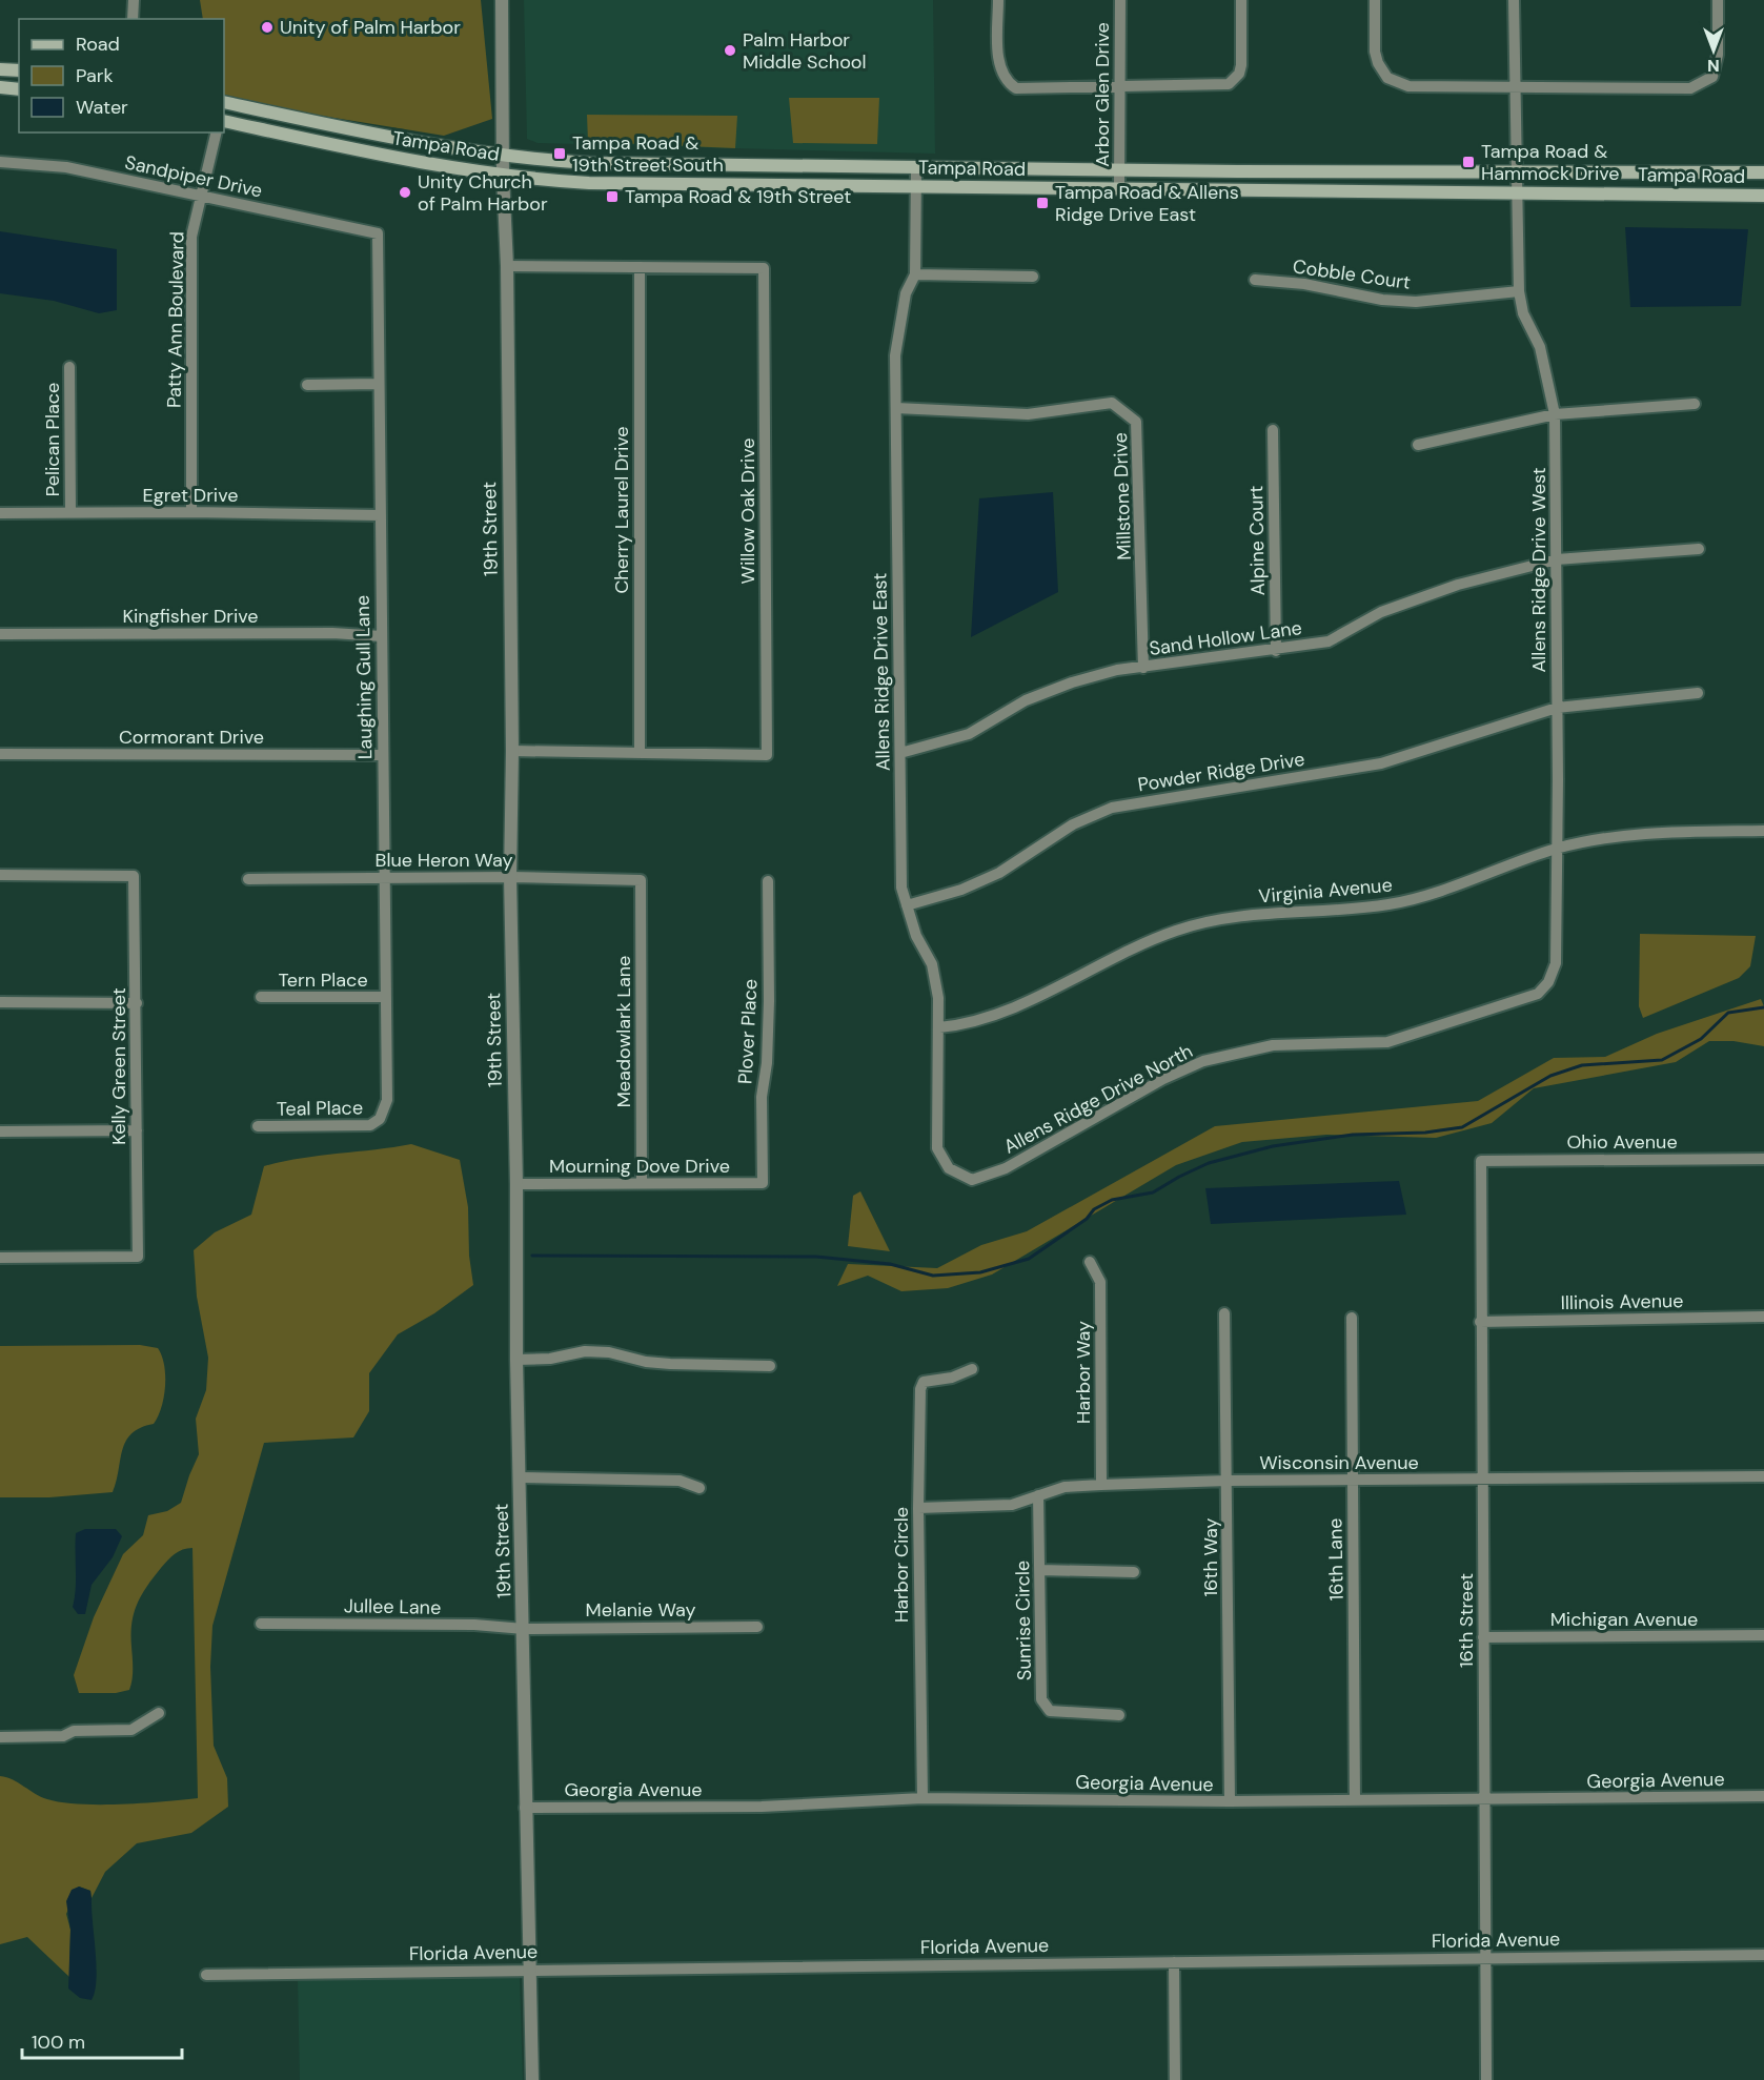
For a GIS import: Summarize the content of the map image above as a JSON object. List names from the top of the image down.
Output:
{
  "streets": {
    "main road": ["Tampa Road"],
    "street": [
      "Arbor Glen Drive",
      "Sandpiper Drive",
      "Cobble Court",
      "Patty Ann Boulevard",
      "Pelican Place",
      "Egret Drive",
      "Millstone Drive",
      "Cherry Laurel Drive",
      "Willow Oak Drive",
      "19th Street",
      "Alpine Court",
      "Allens Ridge Drive West",
      "Kingfisher Drive",
      "Sand Hollow Lane",
      "Allens Ridge Drive East",
      "Laughing Gull Lane",
      "Cormorant Drive",
      "Powder Ridge Drive",
      "Blue Heron Way",
      "Virginia Avenue",
      "Tern Place",
      "Meadowlark Lane",
      "Plover Place",
      "Kelly Green Street",
      "Allens Ridge Drive North",
      "Teal Place",
      "Ohio Avenue",
      "Mourning Dove Drive",
      "Illinois Avenue",
      "Harbor Way",
      "Wisconsin Avenue",
      "16th Way",
      "16th Lane",
      "Harbor Circle",
      "Jullee Lane",
      "Melanie Way",
      "Michigan Avenue",
      "Sunrise Circle",
      "16th Street",
      "Georgia Avenue",
      "Florida Avenue"
    ]
  },
  "crossings": [
    ["Arbor Glen Drive", "Tampa Road"],
    ["Tampa Road", "19th Street"],
    ["Tampa Road", "Allens Ridge Drive West"],
    ["Tampa Road", "Allens Ridge Drive East"],
    ["Sandpiper Drive", "Patty Ann Boulevard"],
    ["Sandpiper Drive", "Laughing Gull Lane"],
    ["Cobble Court", "Allens Ridge Drive West"],
    ["Patty Ann Boulevard", "Egret Drive"],
    ["Pelican Place", "Egret Drive"],
    ["Egret Drive", "Laughing Gull Lane"],
    ["Millstone Drive", "Sand Hollow Lane"],
    ["Millstone Drive", "Allens Ridge Drive East"],
    ["Cherry Laurel Drive", "Willow Oak Drive"],
    ["Willow Oak Drive", "19th Street"],
    ["19th Street", "Blue Heron Way"],
    ["19th Street", "Mourning Dove Drive"],
    ["19th Street", "Jullee Lane"],
    ["19th Street", "Melanie Way"],
    ["19th Street", "Georgia Avenue"],
    ["19th Street", "Florida Avenue"],
    ["Alpine Court", "Sand Hollow Lane"],
    ["Allens Ridge Drive West", "Sand Hollow Lane"],
    ["Allens Ridge Drive West", "Powder Ridge Drive"],
    ["Allens Ridge Drive West", "Virginia Avenue"],
    ["Allens Ridge Drive West", "Allens Ridge Drive North"],
    ["Kingfisher Drive", "Laughing Gull Lane"],
    ["Sand Hollow Lane", "Allens Ridge Drive East"],
    ["Allens Ridge Drive East", "Powder Ridge Drive"],
    ["Allens Ridge Drive East", "Virginia Avenue"],
    ["Allens Ridge Drive East", "Allens Ridge Drive North"],
    ["Laughing Gull Lane", "Cormorant Drive"],
    ["Laughing Gull Lane", "Blue Heron Way"],
    ["Laughing Gull Lane", "Tern Place"],
    ["Laughing Gull Lane", "Teal Place"],
    ["Blue Heron Way", "Meadowlark Lane"],
    ["Meadowlark Lane", "Mourning Dove Drive"],
    ["Plover Place", "Mourning Dove Drive"],
    ["Ohio Avenue", "16th Street"],
    ["Illinois Avenue", "16th Street"],
    ["Harbor Way", "Wisconsin Avenue"],
    ["Wisconsin Avenue", "16th Way"],
    ["Wisconsin Avenue", "16th Lane"],
    ["Wisconsin Avenue", "Harbor Circle"],
    ["Wisconsin Avenue", "Sunrise Circle"],
    ["Wisconsin Avenue", "16th Street"],
    ["16th Way", "Georgia Avenue"],
    ["16th Lane", "Georgia Avenue"],
    ["Harbor Circle", "Georgia Avenue"],
    ["Jullee Lane", "Melanie Way"],
    ["Michigan Avenue", "16th Street"],
    ["16th Street", "Georgia Avenue"],
    ["16th Street", "Florida Avenue"]
  ],
  "places": {
    "other": ["Unity of Palm Harbor", "Palm Harbor Middle School", "Unity Church of Palm Harbor"],
    "transit": [
      "Tampa Road & 19th Street South",
      "Tampa Road & Hammock Drive",
      "Tampa Road & 19th Street",
      "Tampa Road & Allens Ridge Drive East"
    ]
  },
  "legend": ["Road", "Park", "Water"],
  "scale_bar": "100 m",
  "north": "bottom"
}
